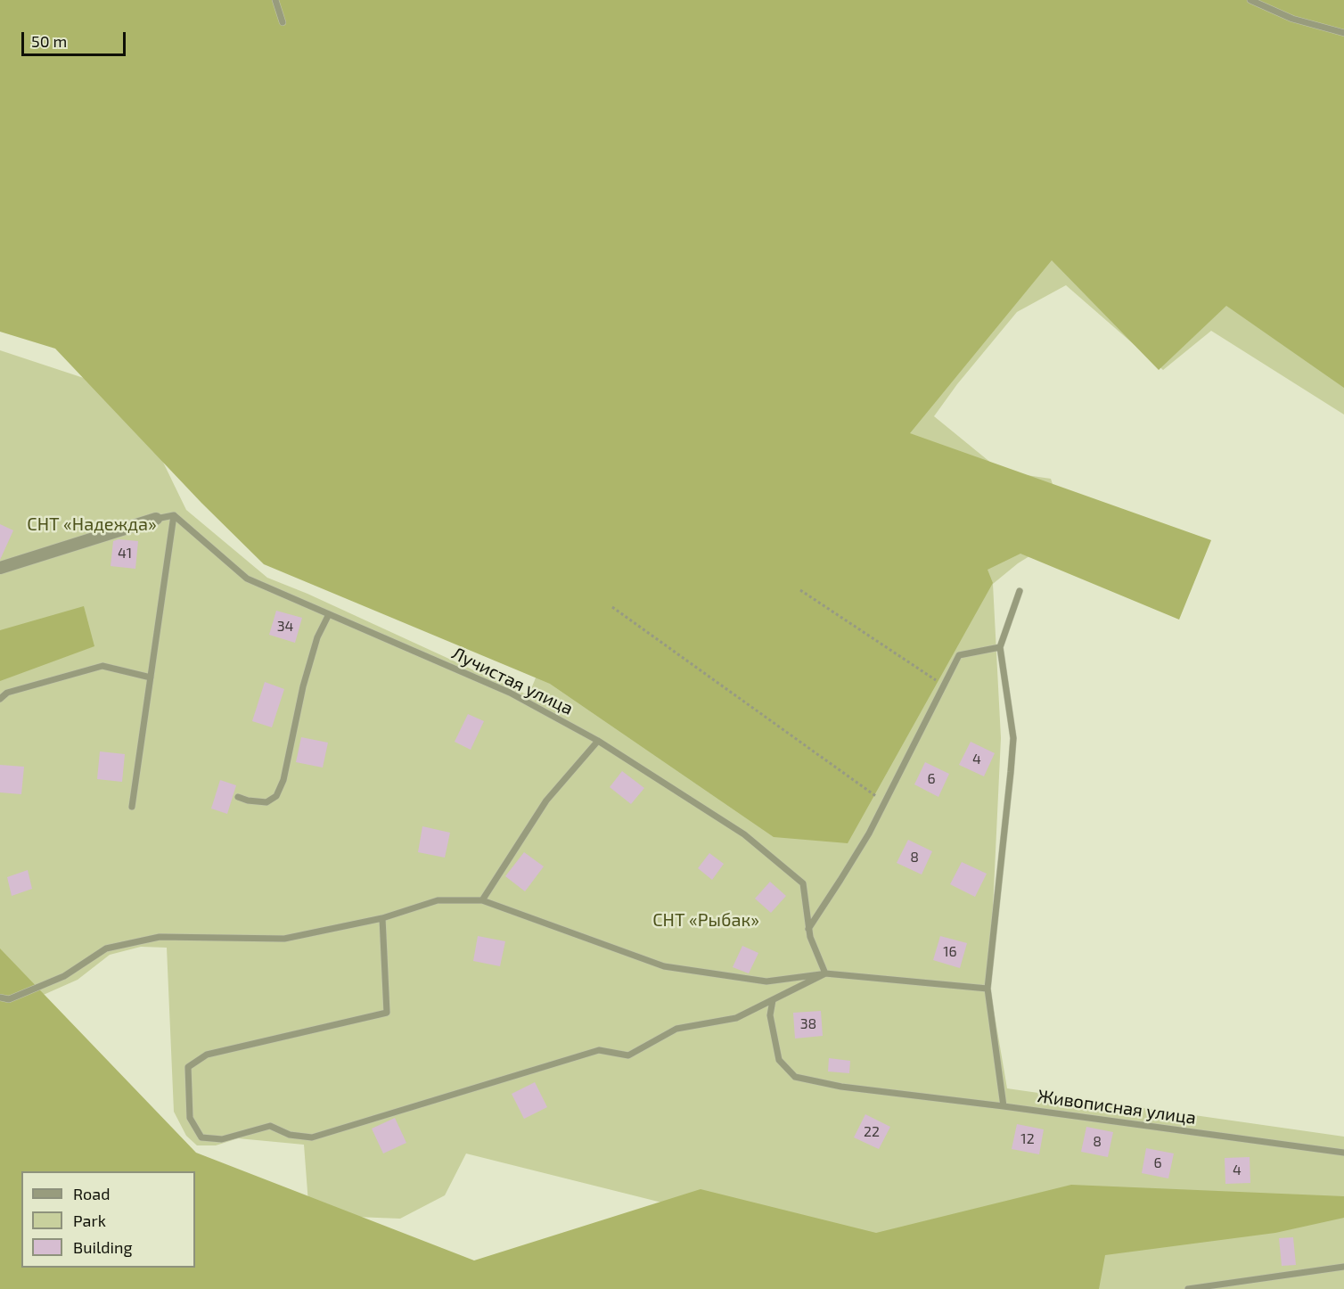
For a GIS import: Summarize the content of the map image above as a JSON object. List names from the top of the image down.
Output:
{
  "streets": {
    "lane": ["Лучистая улица", "Живописная улица"]
  },
  "parks": ["СНТ «Надежда»", "СНТ «Рыбак»"],
  "house_numbers": [
    "41",
    "34",
    "4",
    "6",
    "8",
    "16",
    "38",
    "22",
    "12",
    "8",
    "6",
    "4"
  ],
  "legend": ["Road", "Park", "Building"],
  "scale_bar": "50 m"
}
